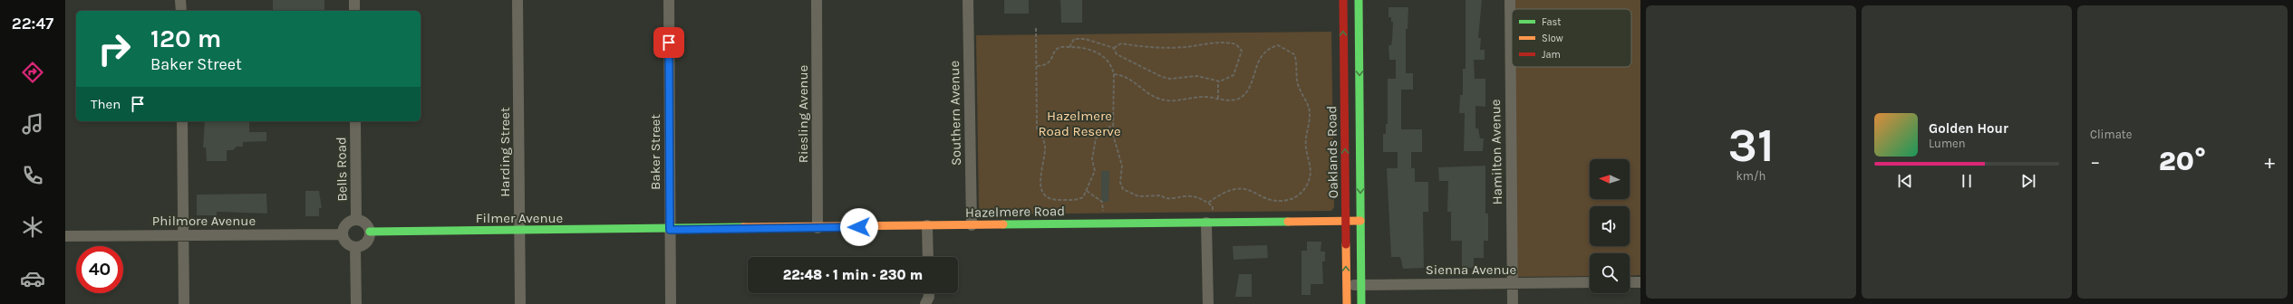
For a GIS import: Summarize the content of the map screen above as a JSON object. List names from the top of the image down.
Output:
{
  "streets": {
    "street": [
      "Southern Avenue",
      "Riesling Avenue",
      "Harding Street",
      "Baker Street",
      "Oaklands Road",
      "Hamilton Avenue",
      "Bells Road",
      "Hazelmere Road",
      "Filmer Avenue",
      "Philmore Avenue",
      "Sienna Avenue"
    ]
  },
  "crossings": [
    ["Southern Avenue", "Hazelmere Road"],
    ["Riesling Avenue", "Hazelmere Road"],
    ["Harding Street", "Filmer Avenue"],
    ["Baker Street", "Hazelmere Road"],
    ["Baker Street", "Filmer Avenue"],
    ["Oaklands Road", "Hazelmere Road"],
    ["Oaklands Road", "Sienna Avenue"],
    ["Hamilton Avenue", "Sienna Avenue"],
    ["Bells Road", "Filmer Avenue"],
    ["Bells Road", "Philmore Avenue"],
    ["Hazelmere Road", "Filmer Avenue"],
    ["Filmer Avenue", "Philmore Avenue"]
  ],
  "parks": ["Hazelmere Road Reserve"],
  "legend": ["Fast", "Slow", "Jam"],
  "north": "left",
  "page": {
    "tabs": "22:47",
    "tile": [
      ["31", "km/h"],
      "Climate"
    ],
    "turn": ["120 m", "Baker Street"],
    "then": "Then",
    "song": ["Golden Hour", "Lumen"],
    "heat": ["−", "20°", "+"],
    "limit": "40",
    "trip": "22:48 · 1 min · 230 m"
  }
}
